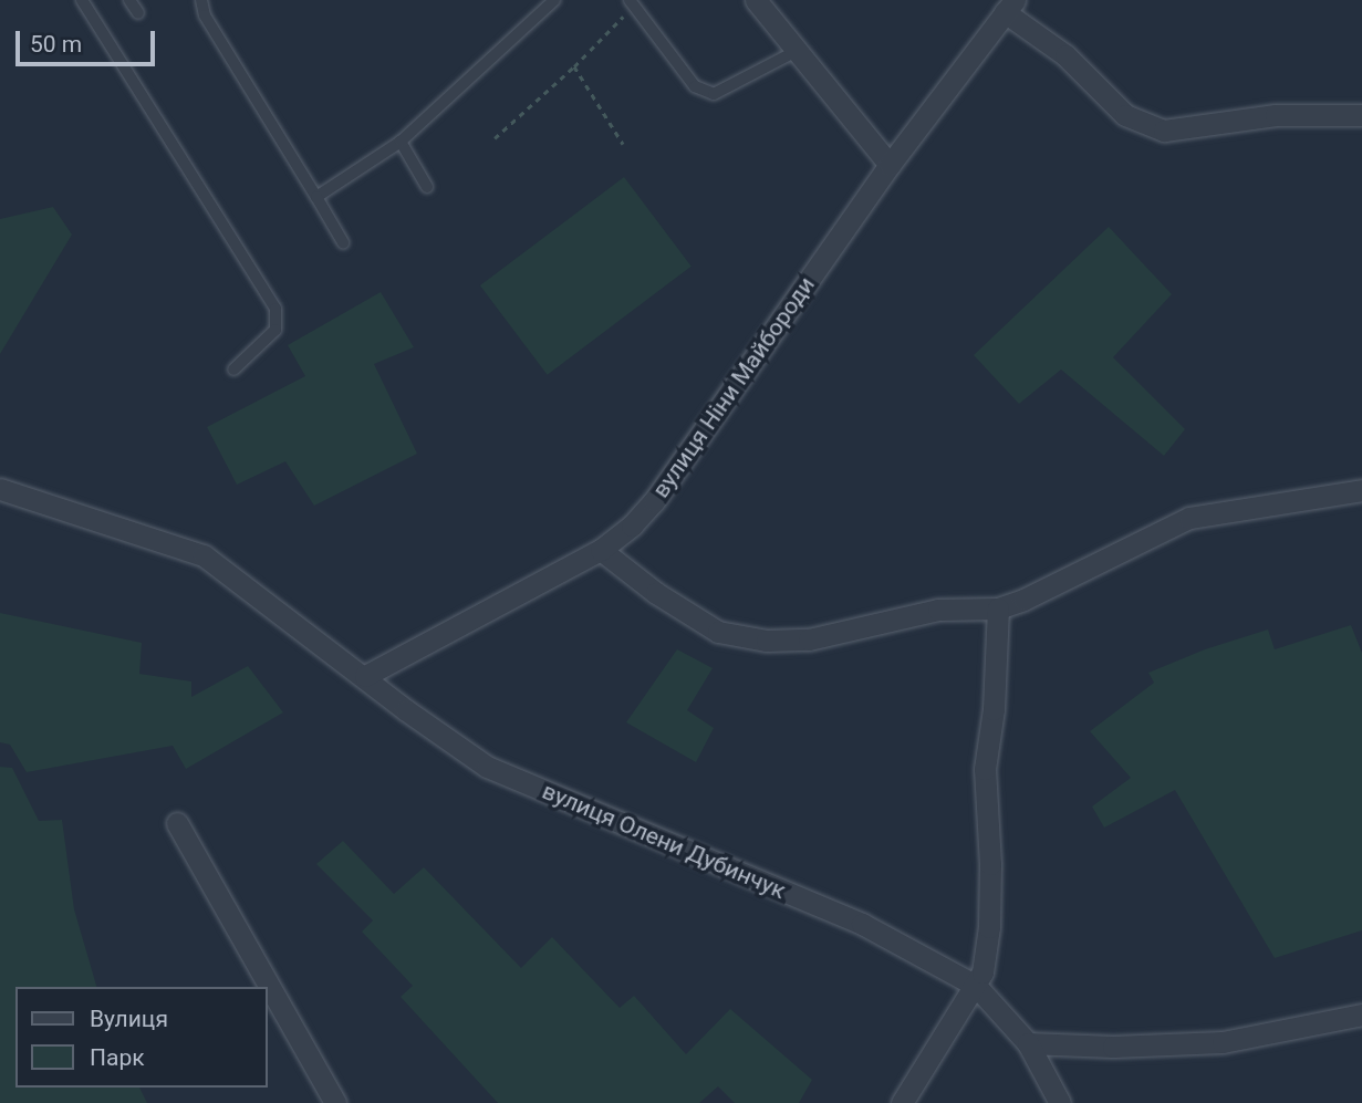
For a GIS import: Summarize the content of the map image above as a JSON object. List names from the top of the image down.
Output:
{
  "streets": {
    "street": ["вулиця Ніни Майбороди", "вулиця Олени Дубинчук"]
  },
  "crossings": [
    ["вулиця Ніни Майбороди", "вулиця Олени Дубинчук"]
  ],
  "legend": ["Вулиця", "Парк"],
  "scale_bar": "50 m"
}
